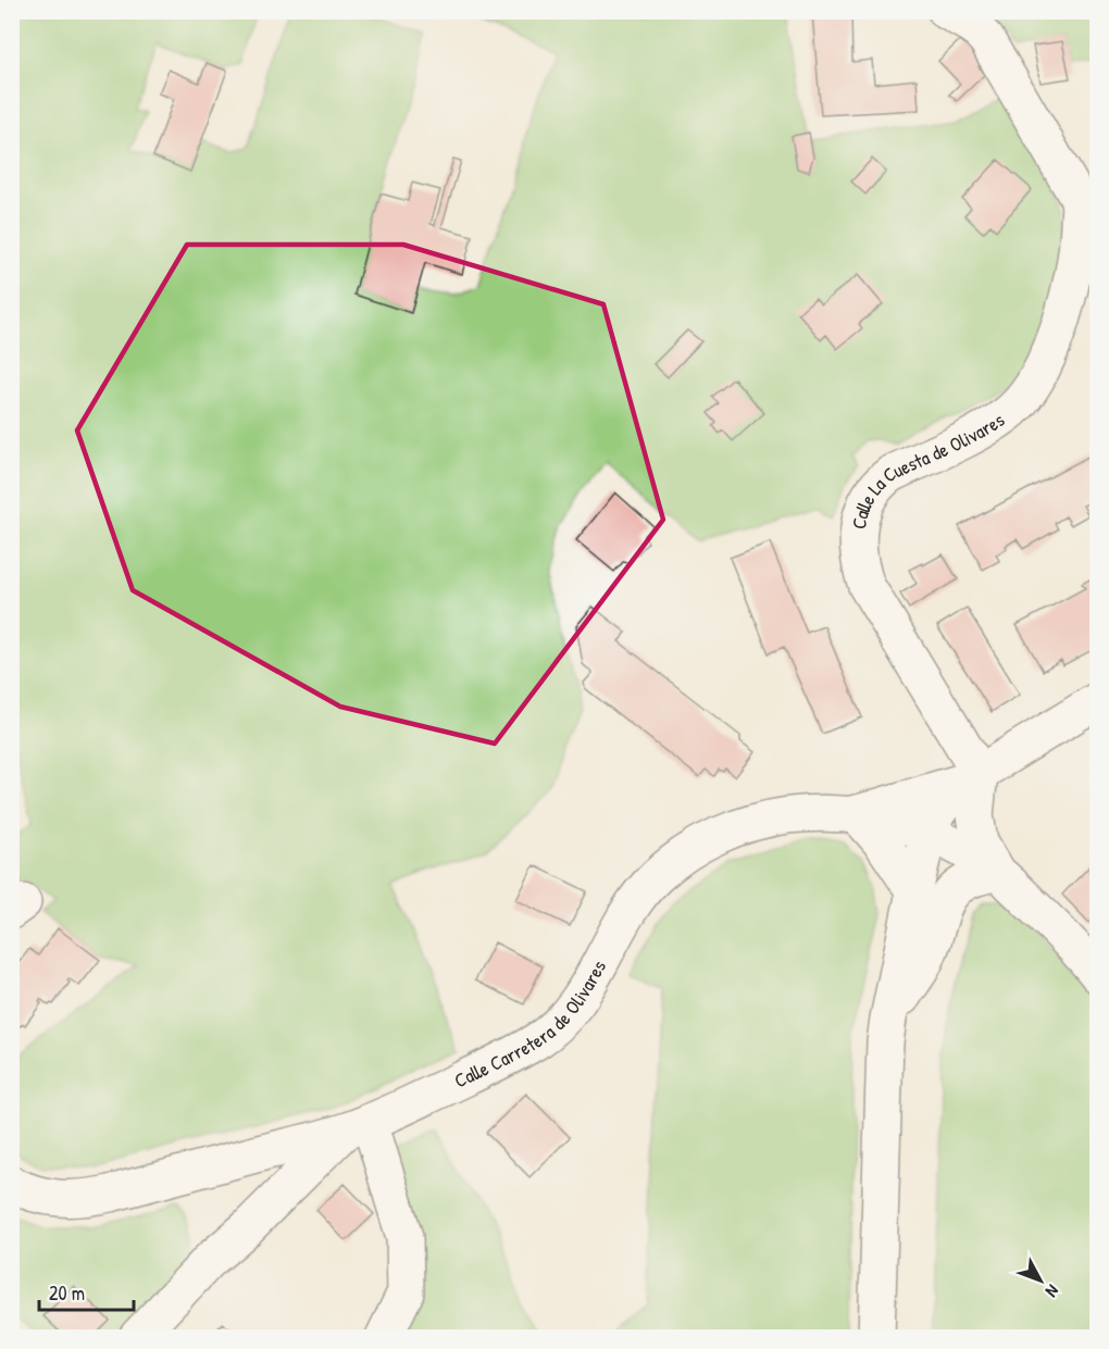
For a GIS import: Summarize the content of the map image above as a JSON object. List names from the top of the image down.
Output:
{
  "streets": {
    "street": ["Calle La Cuesta de Olivares", "Calle Carretera de Olivares"]
  },
  "scale_bar": "20 m",
  "north": "bottom right"
}
